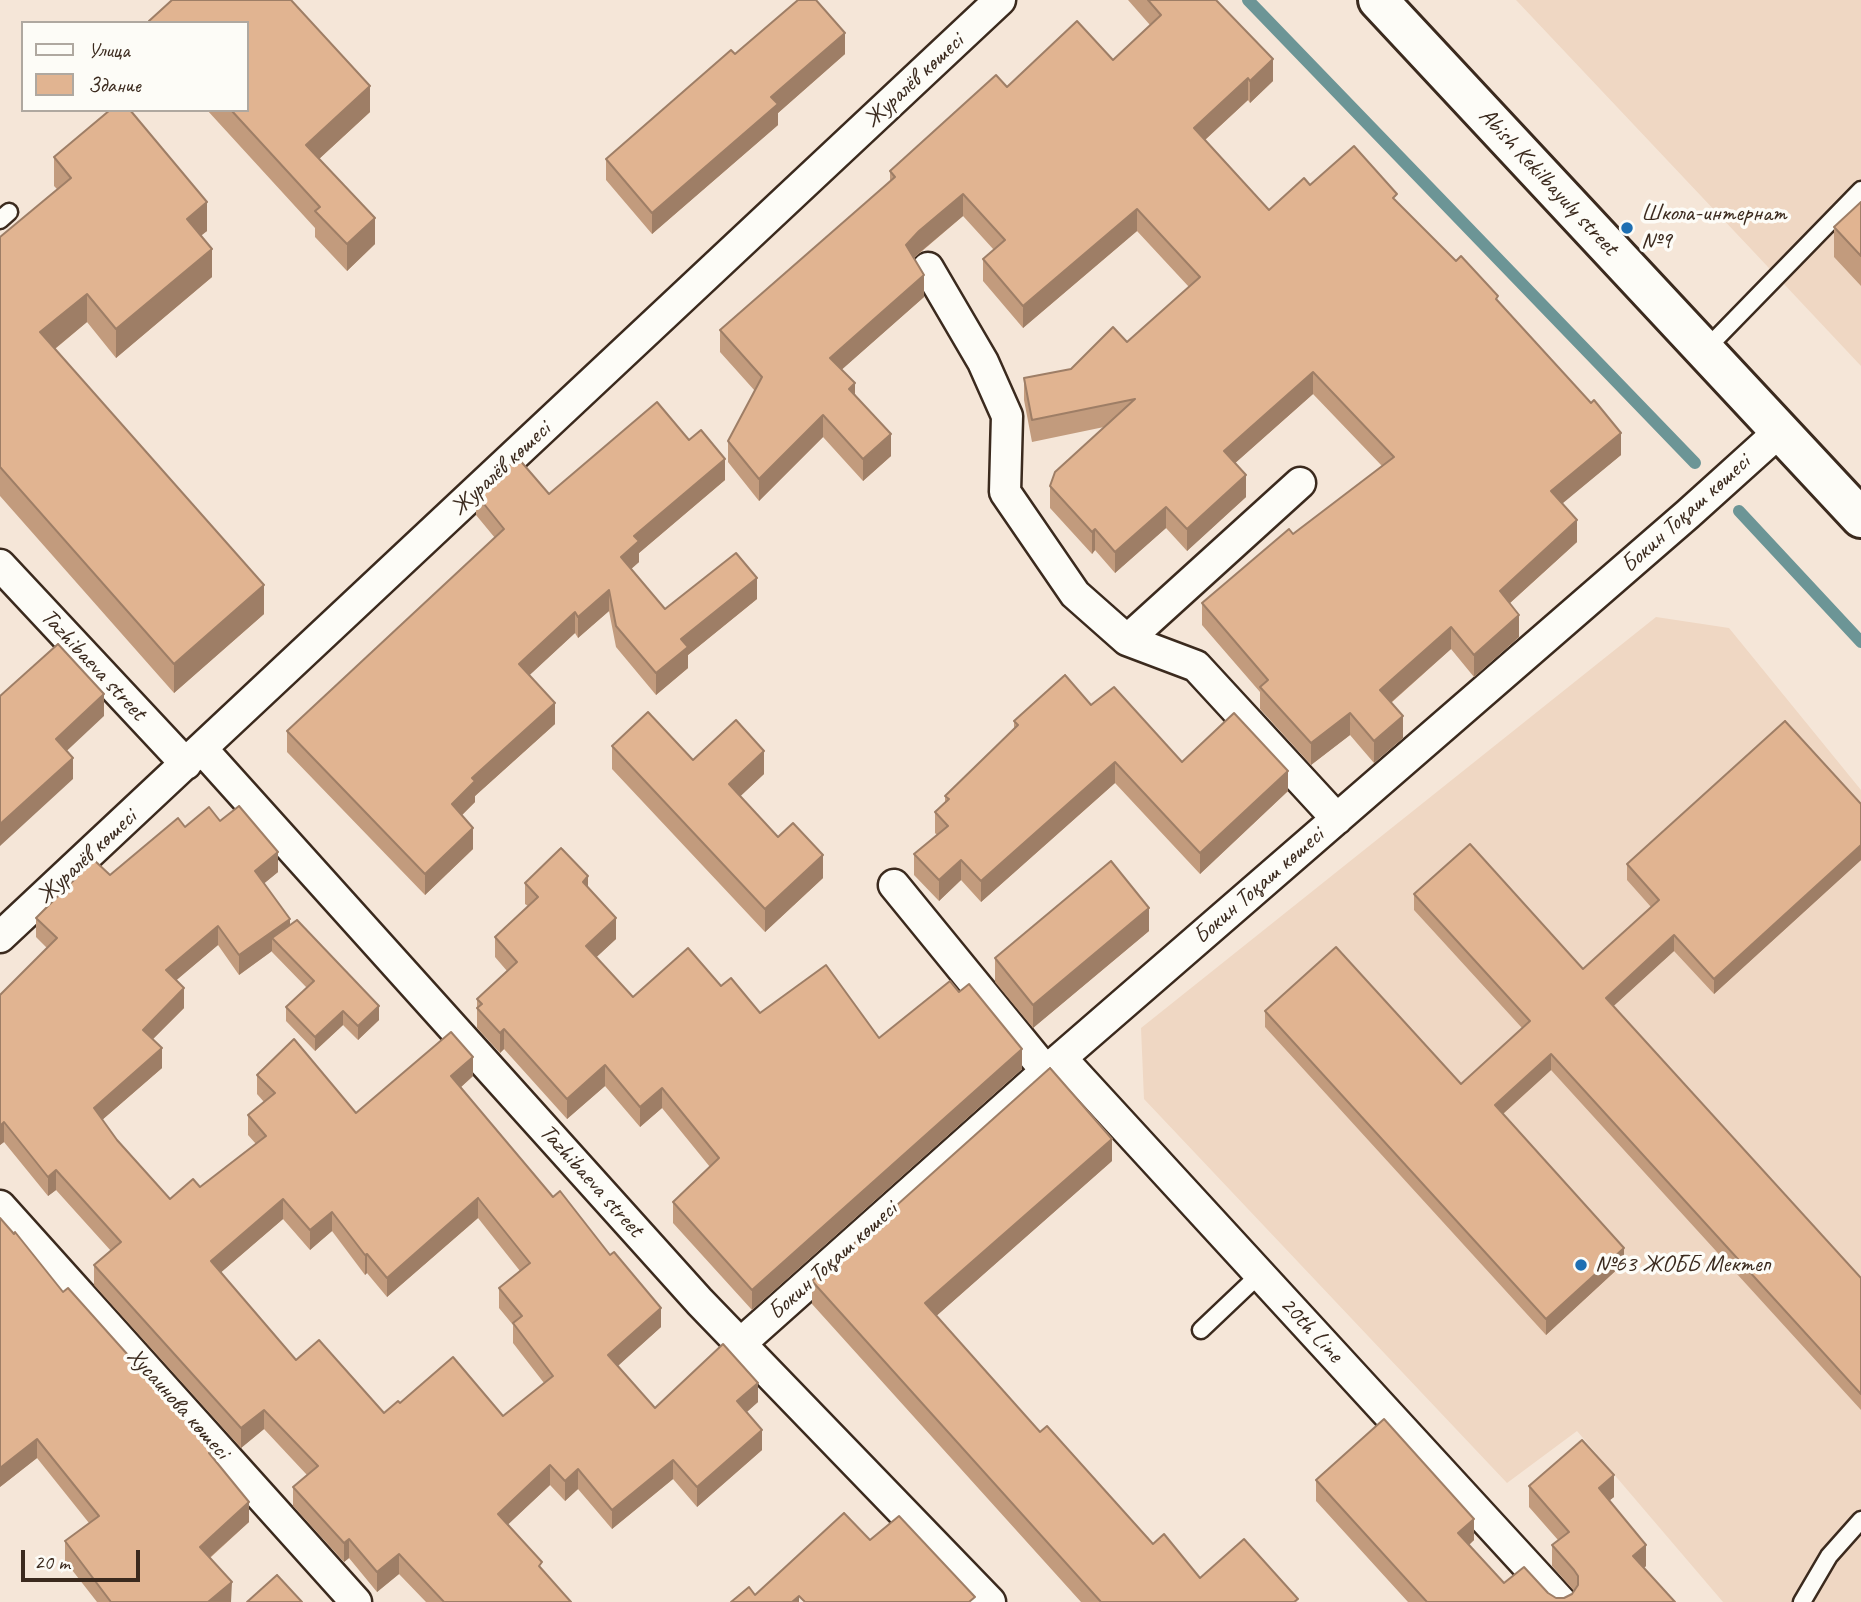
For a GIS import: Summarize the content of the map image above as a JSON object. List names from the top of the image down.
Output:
{
  "streets": {
    "street": [
      "Журалёв көшесі",
      "Abish Kekilbayuly street",
      "Бокин Тоқаш көшесі",
      "Tazhibaeva street",
      "20th Line",
      "Хусаинова көшесі"
    ]
  },
  "crossings": [
    ["Журалёв көшесі", "Tazhibaeva street"],
    ["Abish Kekilbayuly street", "Бокин Тоқаш көшесі"],
    ["Бокин Тоқаш көшесі", "Tazhibaeva street"],
    ["Бокин Тоқаш көшесі", "20th Line"]
  ],
  "places": ["Школа-интернат №9", "№63 ЖОББ Мектеп"],
  "legend": ["Улица", "Здание"],
  "scale_bar": "20 m"
}
